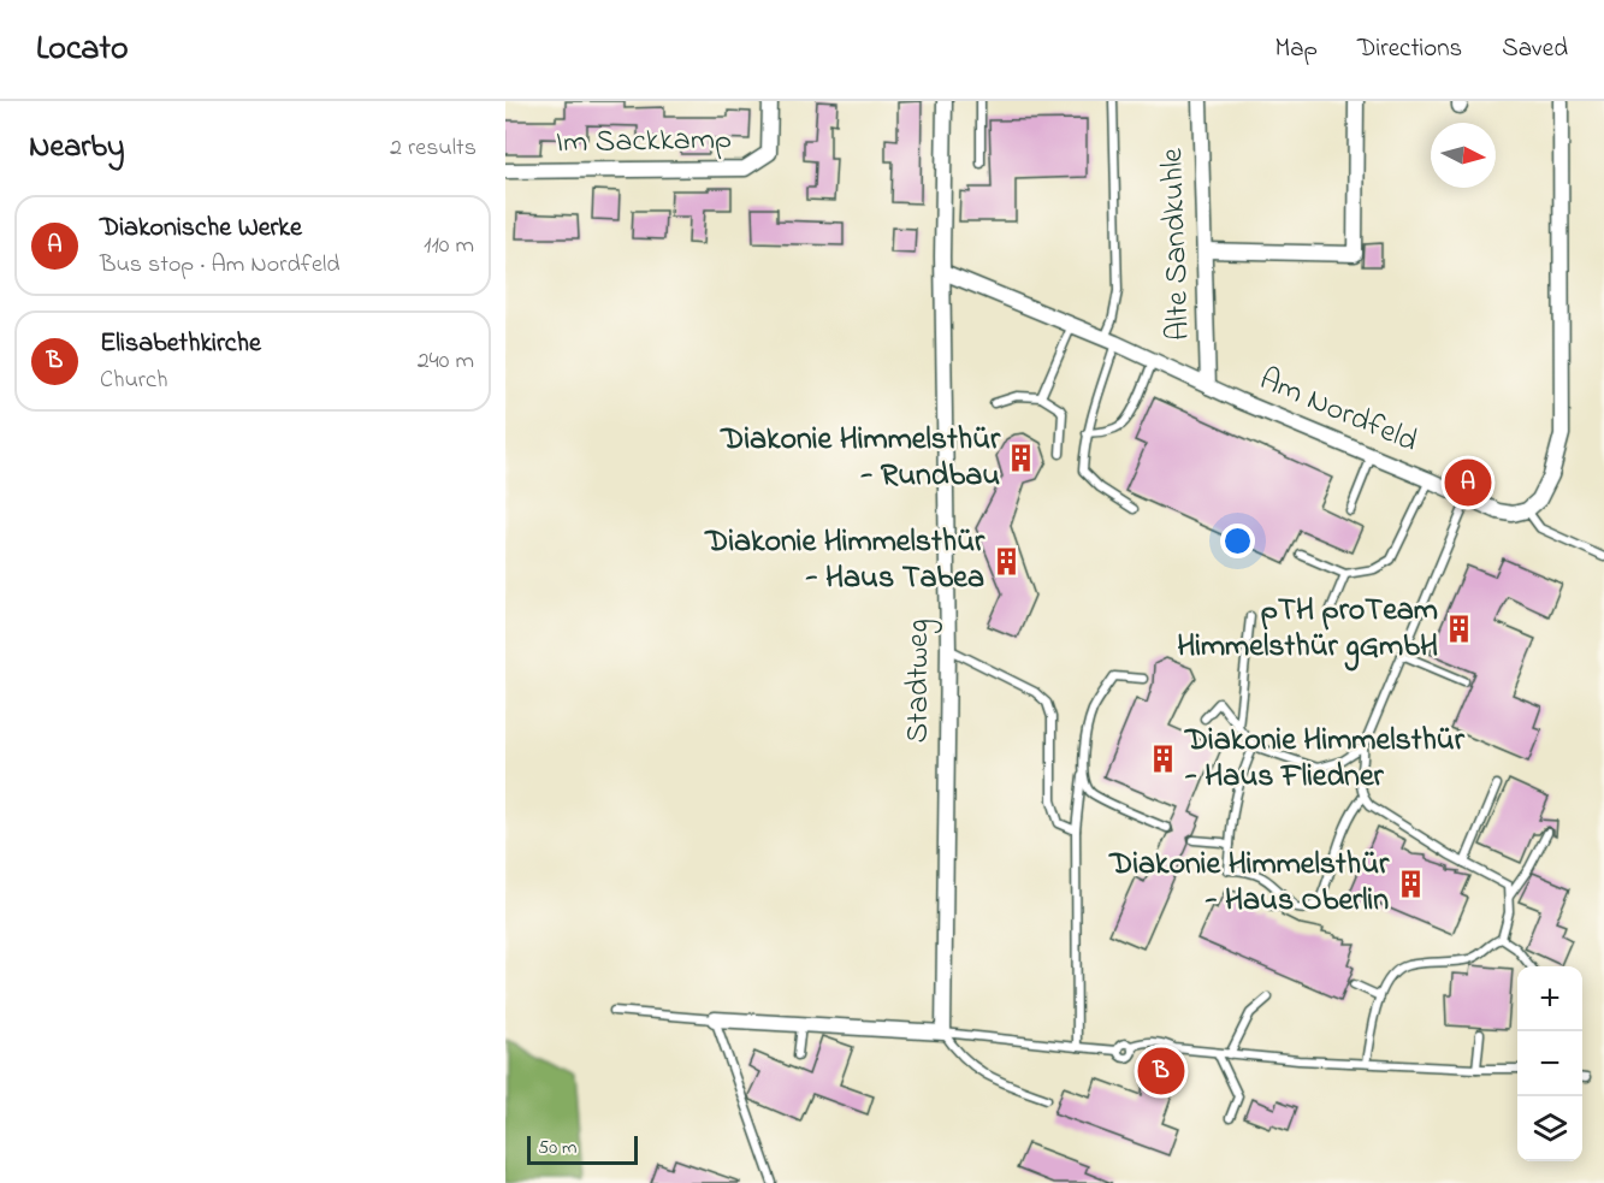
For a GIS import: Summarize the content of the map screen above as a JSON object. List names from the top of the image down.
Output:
{
  "streets": {
    "street": [
      "Im Sackkamp",
      "Alte Sandkuhle",
      "Am Nordfeld",
      "Stadtweg"
    ]
  },
  "crossings": [
    ["Alte Sandkuhle", "Am Nordfeld"],
    ["Am Nordfeld", "Stadtweg"]
  ],
  "places": {
    "building": [
      "Diakonie Himmelsthür - Rundbau",
      "Diakonie Himmelsthür - Haus Tabea",
      "pTH proTeam Himmelsthür gGmbH",
      "Diakonie Himmelsthür - Haus Fliedner",
      "Diakonie Himmelsthür - Haus Oberlin"
    ]
  },
  "scale_bar": "50 m",
  "north": "right",
  "page": {
    "header": "Locato",
    "nav": ["Map", "Directions", "Saved"],
    "heading": ["Nearby", "2 results"],
    "list": [
      {
        "mark": "A",
        "name": "Diakonische Werke",
        "note": "Bus stop · Am Nordfeld",
        "value": "110 m"
      },
      {
        "mark": "B",
        "name": "Elisabethkirche",
        "note": "Church",
        "value": "240 m"
      }
    ],
    "pins": ["A", "B"],
    "map_buttons": ["+", "−"],
    "scale": "50 m"
  }
}
